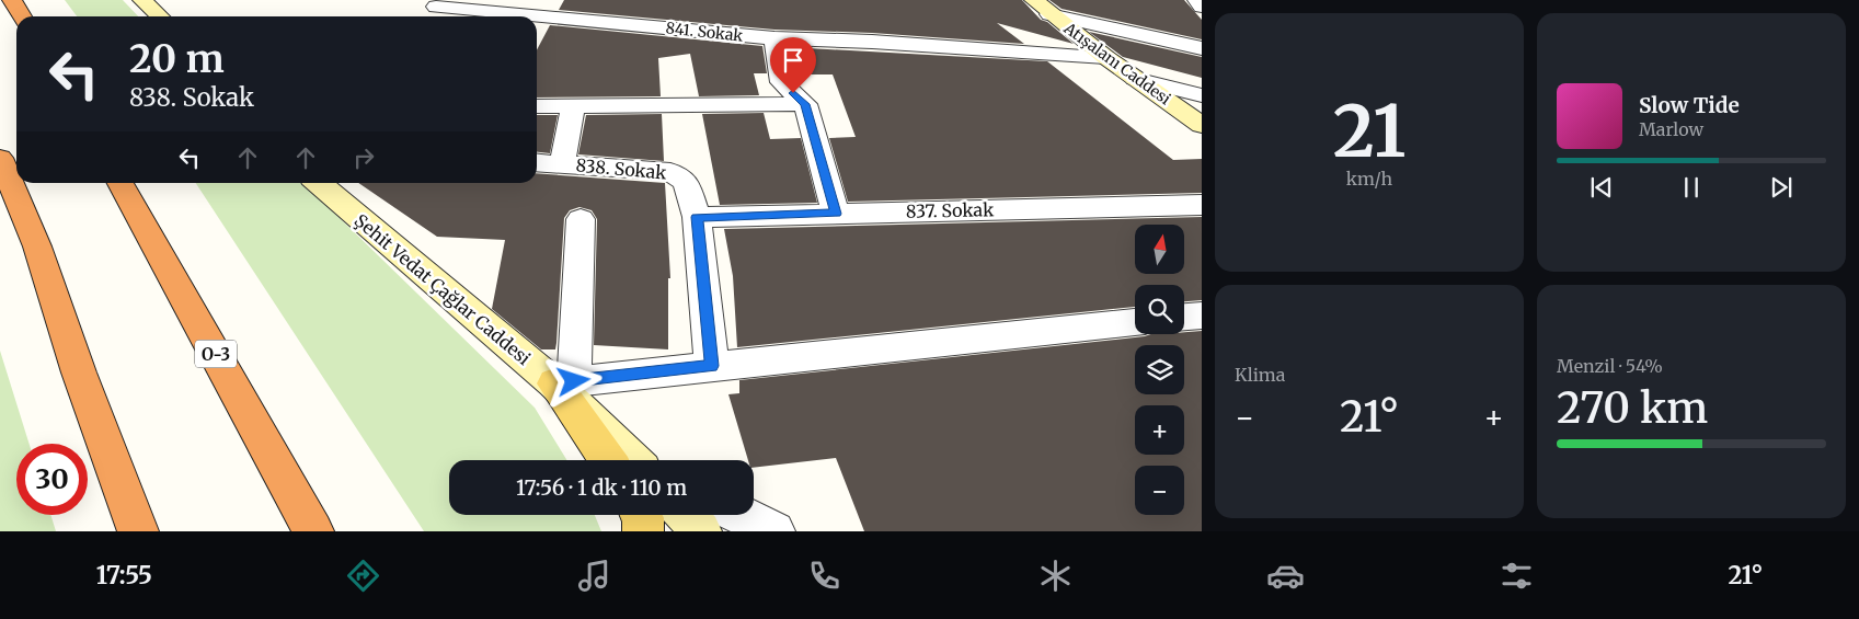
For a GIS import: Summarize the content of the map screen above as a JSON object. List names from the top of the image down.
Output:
{
  "streets": {
    "highway": ["O-3"],
    "main road": ["Atışalanı Caddesi", "Şehit Vedat Çağlar Caddesi"],
    "street": ["841. Sokak", "838. Sokak", "837. Sokak"]
  },
  "crossings": [
    ["841. Sokak", "Atışalanı Caddesi"],
    ["838. Sokak", "837. Sokak"]
  ],
  "north": "top",
  "page": {
    "tile": [
      ["21", "km/h"],
      "Klima",
      ["Menzil · 54%", "270 km"]
    ],
    "turn": ["20 m", "838. Sokak"],
    "song": ["Slow Tide", "Marlow"],
    "map_buttons": ["+", "−"],
    "heat": ["−", "21°", "+"],
    "limit": "30",
    "trip": "17:56 · 1 dk · 110 m",
    "tabs": ["17:55", "21°"]
  }
}
